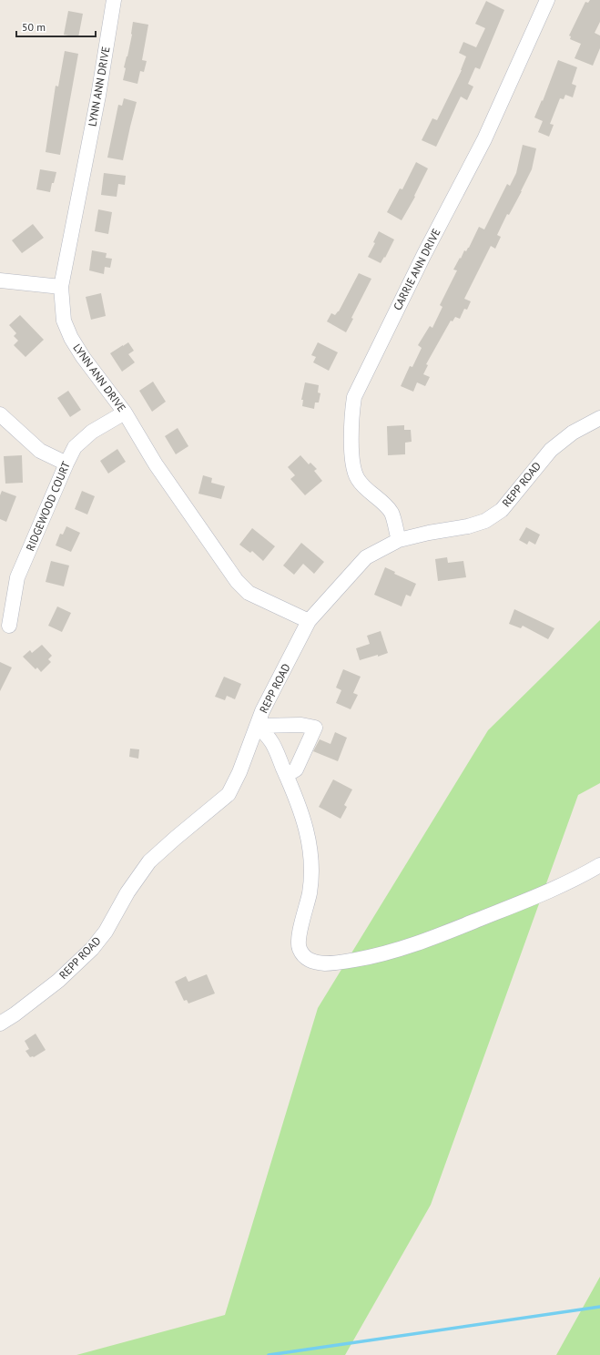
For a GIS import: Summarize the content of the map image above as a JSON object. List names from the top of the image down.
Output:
{
  "streets": {
    "street": [
      "LYNN ANN DRIVE",
      "CARRIE ANN DRIVE",
      "REPP ROAD",
      "RIDGEWOOD COURT"
    ]
  },
  "crossings": [
    ["LYNN ANN DRIVE", "REPP ROAD"],
    ["LYNN ANN DRIVE", "RIDGEWOOD COURT"],
    ["CARRIE ANN DRIVE", "REPP ROAD"]
  ],
  "scale_bar": "50 m"
}
